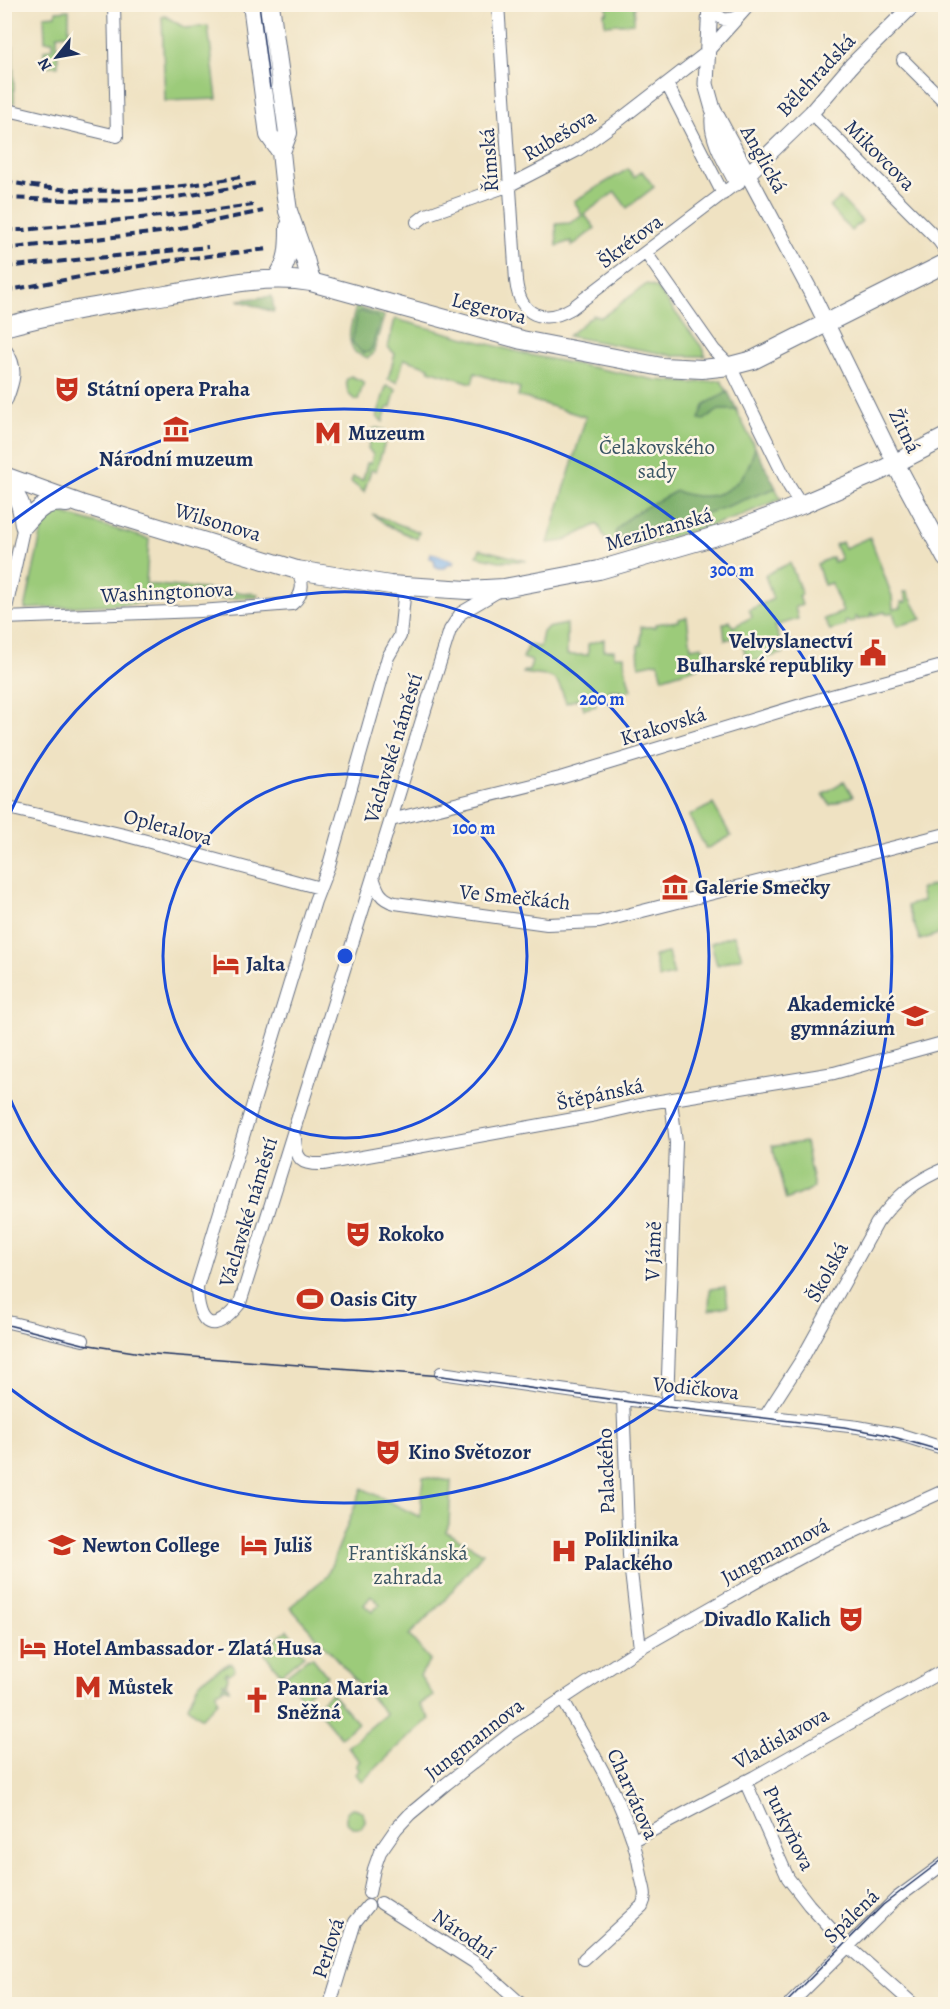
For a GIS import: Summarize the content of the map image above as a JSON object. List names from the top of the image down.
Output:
{
  "streets": {
    "main road": [
      "Legerova",
      "Žitná",
      "Wilsonova",
      "Mezibranská"
    ],
    "street": [
      "Bělehradská",
      "Rubešova",
      "Mikovcova",
      "Anglická",
      "Římská",
      "Škrétova",
      "Washingtonova",
      "Krakovská",
      "Václavské náměstí",
      "Opletalova",
      "Ve Smečkách",
      "Štěpánská",
      "V Jámě",
      "Školská",
      "Vodičkova",
      "Palackého",
      "Jungmannová",
      "Vladislavova",
      "Jungmannova",
      "Charvátova",
      "Purkyňova",
      "Spálená",
      "Národní",
      "Perlová"
    ]
  },
  "crossings": [
    ["Bělehradská", "Mikovcova"],
    ["Bělehradská", "Anglická"],
    ["Bělehradská", "Škrétova"],
    ["Rubešova", "Anglická"],
    ["Rubešova", "Římská"],
    ["Anglická", "Škrétova"],
    ["Anglická", "Legerova"],
    ["Anglická", "Žitná"],
    ["Římská", "Škrétova"],
    ["Legerova", "Žitná"],
    ["Žitná", "Mezibranská"],
    ["Wilsonova", "Mezibranská"],
    ["Wilsonova", "Washingtonova"],
    ["Wilsonova", "Václavské náměstí"],
    ["Mezibranská", "Václavské náměstí"],
    ["Krakovská", "Václavské náměstí"],
    ["Václavské náměstí", "Opletalova"],
    ["Václavské náměstí", "Ve Smečkách"],
    ["Václavské náměstí", "Štěpánská"],
    ["Štěpánská", "V Jámě"],
    ["V Jámě", "Vodičkova"],
    ["Školská", "Vodičkova"],
    ["Vodičkova", "Palackého"],
    ["Palackého", "Jungmannová"],
    ["Palackého", "Jungmannova"],
    ["Jungmannová", "Jungmannova"],
    ["Vladislavova", "Charvátova"],
    ["Vladislavova", "Purkyňova"],
    ["Jungmannova", "Charvátova"],
    ["Jungmannova", "Národní"],
    ["Jungmannova", "Perlová"],
    ["Purkyňova", "Spálená"],
    ["Národní", "Perlová"]
  ],
  "parks": ["Čelakovského sady", "Františkánská zahrada"],
  "places": {
    "theatre": [
      "Státní opera Praha",
      "Rokoko",
      "Kino Světozor",
      "Divadlo Kalich"
    ],
    "museum": ["Národní muzeum", "Galerie Smečky"],
    "metro station": ["Muzeum", "Můstek"],
    "public building": ["Velvyslanectví Bulharské republiky"],
    "hotel": ["Jalta", "Juliš", "Hotel Ambassador - Zlatá Husa"],
    "school or university": ["Akademické gymnázium", "Newton College"],
    "sports": ["Oasis City"],
    "hospital": ["Poliklinika Palackého"],
    "church": ["Panna Maria Sněžná"]
  },
  "north": "bottom left",
  "rings": ["300 m", "200 m", "100 m"]
}
